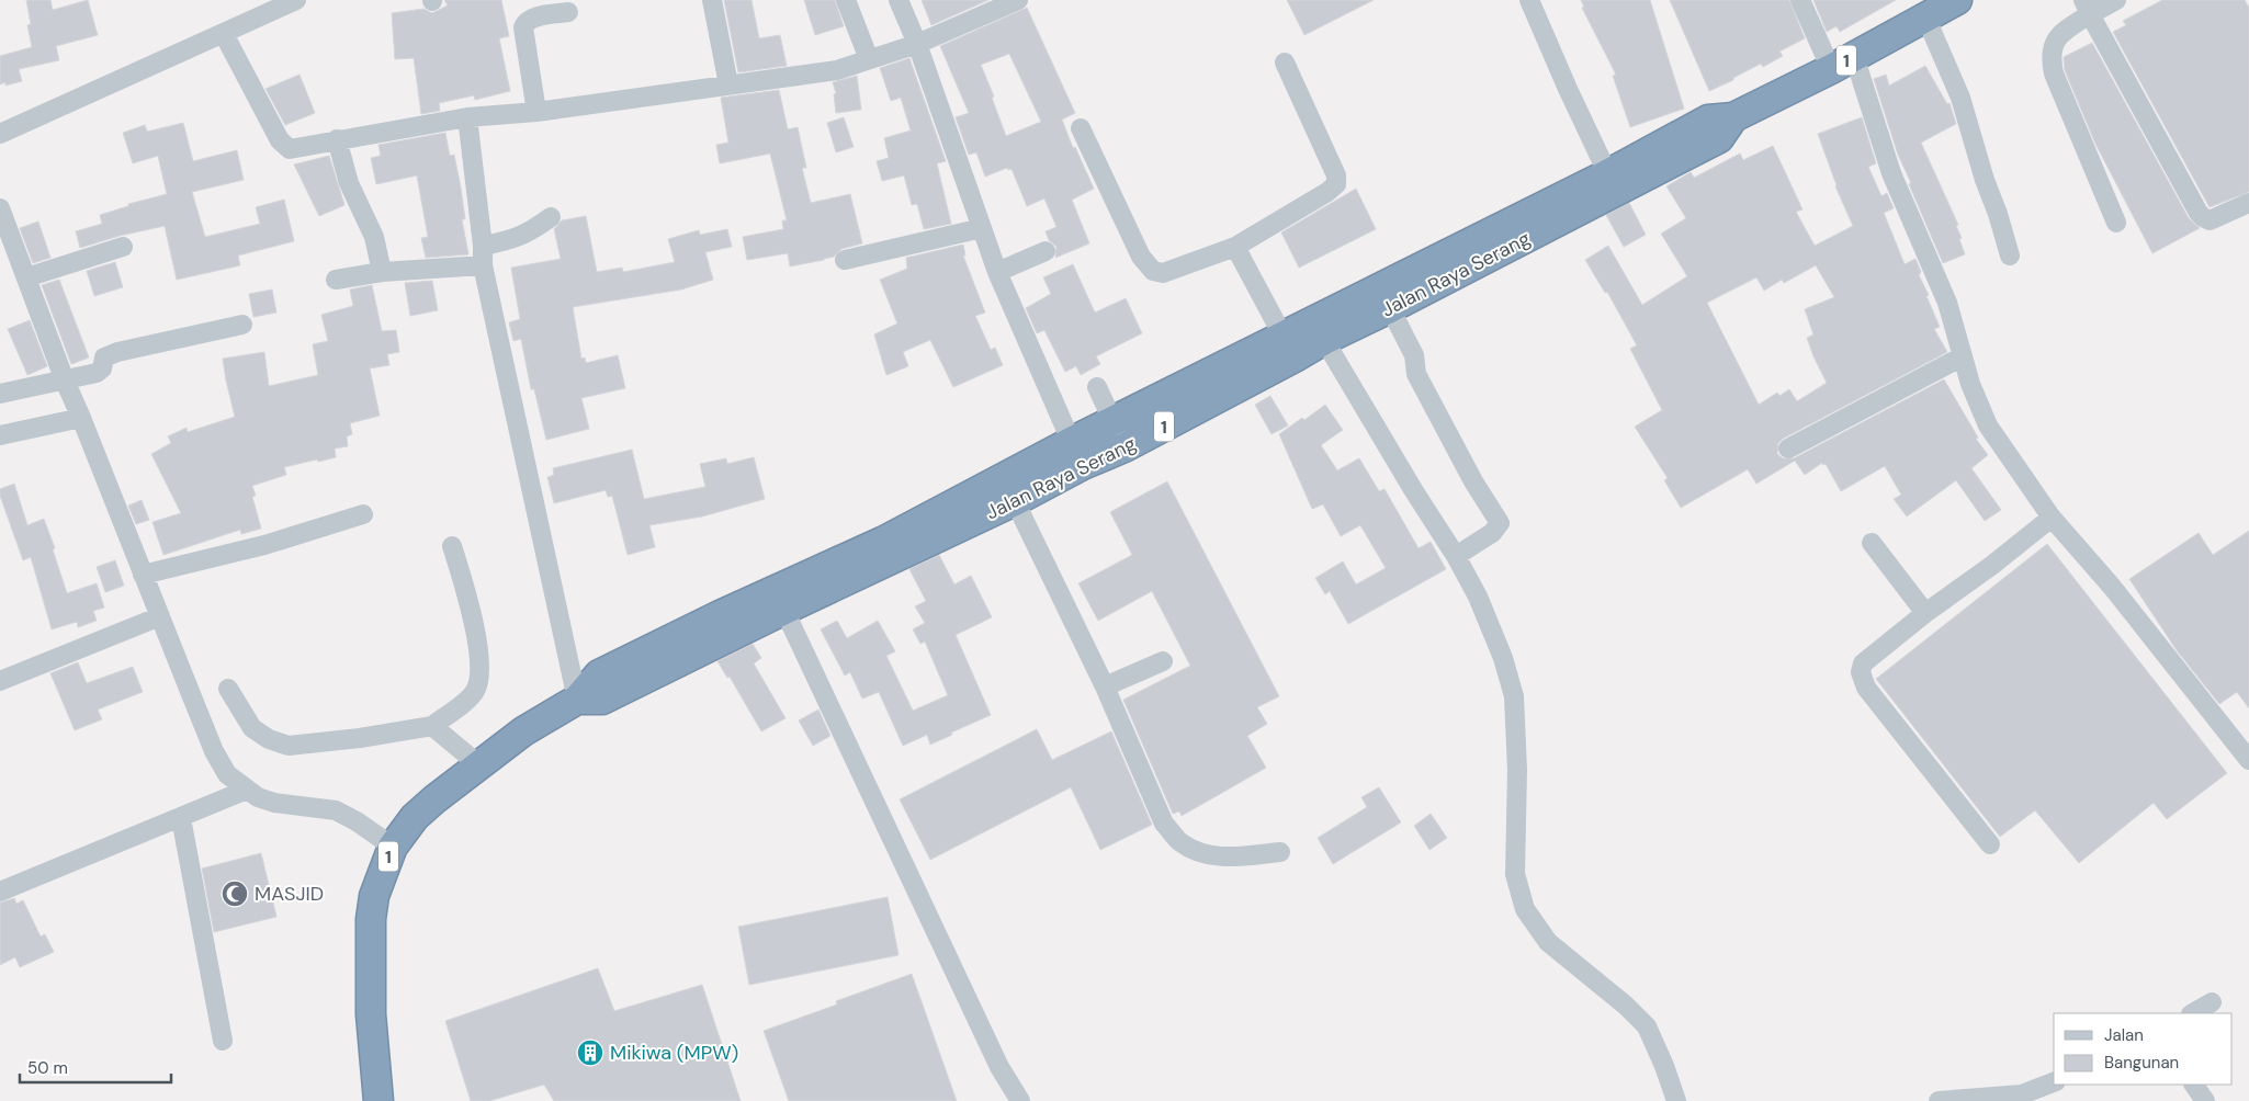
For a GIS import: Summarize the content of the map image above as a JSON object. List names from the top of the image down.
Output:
{
  "streets": {
    "highway": ["1", "Jalan Raya Serang"]
  },
  "places": {
    "mosque": ["MASJID"],
    "building": ["Mikiwa (MPW)"]
  },
  "legend": ["Jalan", "Bangunan"],
  "scale_bar": "50 m"
}
